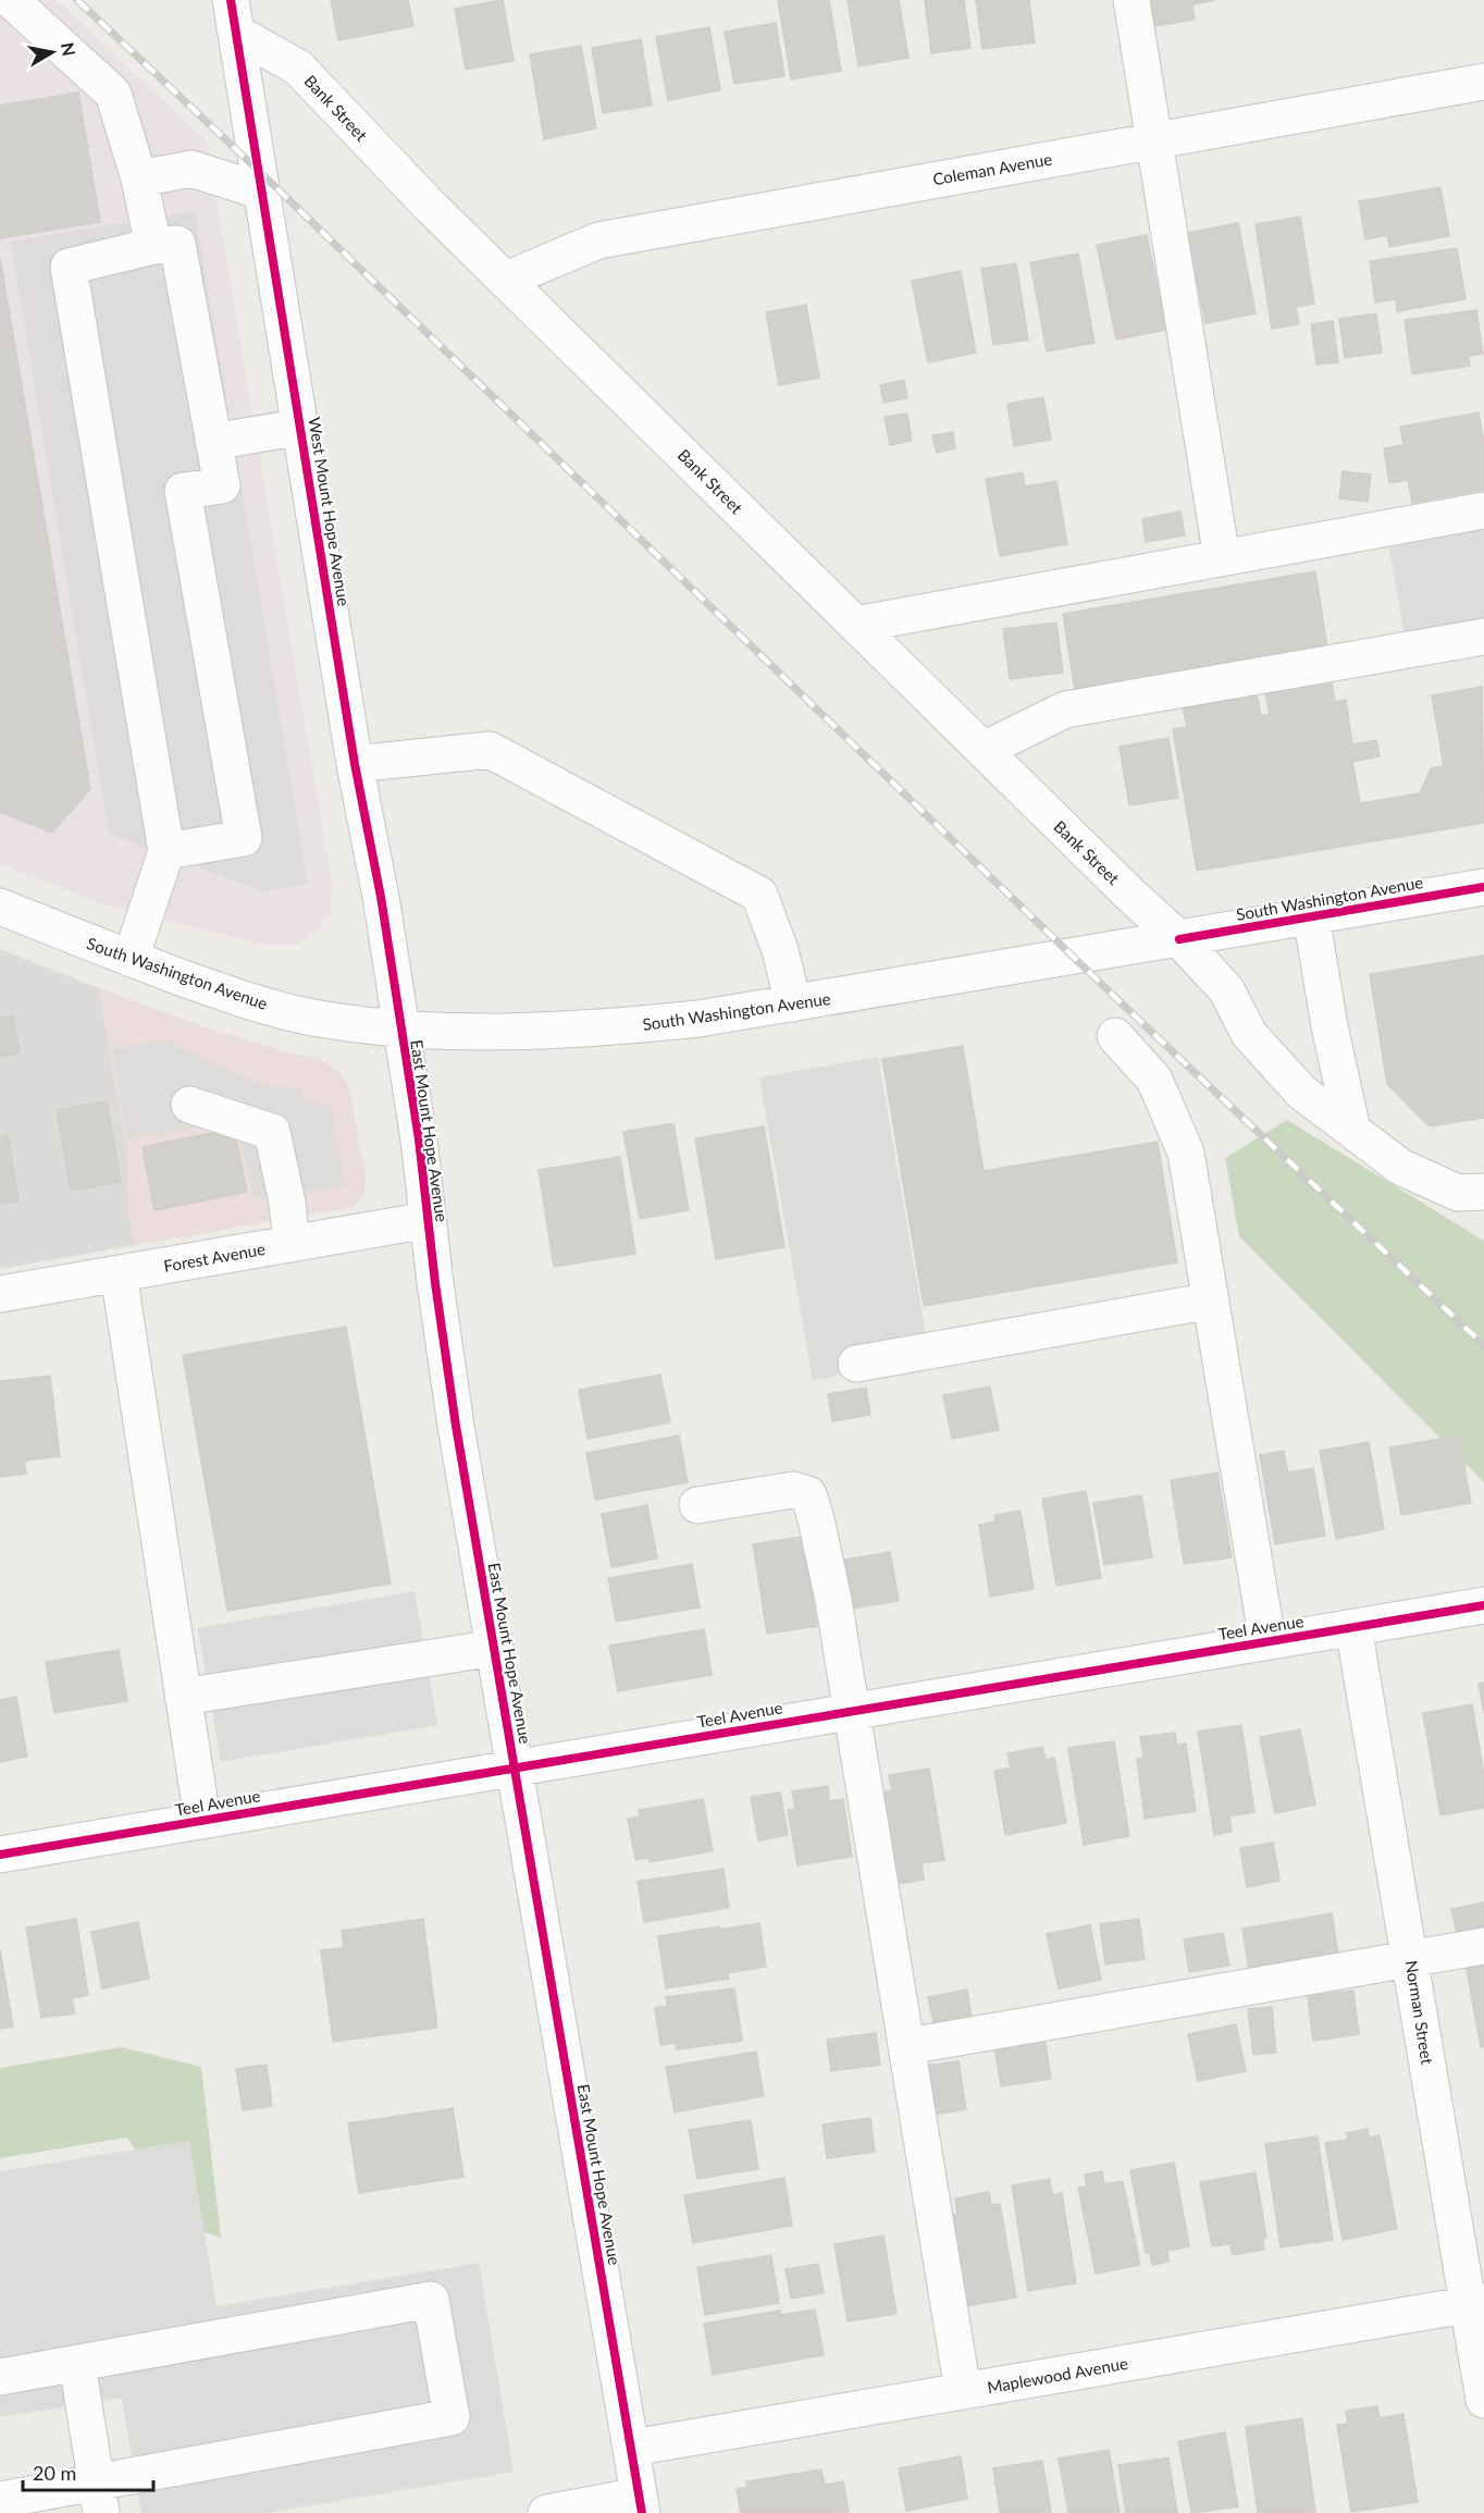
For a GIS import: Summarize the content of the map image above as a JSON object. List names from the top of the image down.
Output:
{
  "streets": {
    "street": [
      "Bank Street",
      "Coleman Avenue",
      "West Mount Hope Avenue",
      "South Washington Avenue",
      "East Mount Hope Avenue",
      "Forest Avenue",
      "Teel Avenue",
      "Norman Street",
      "Maplewood Avenue"
    ]
  },
  "crossings": [
    ["Bank Street", "Coleman Avenue"],
    ["Bank Street", "West Mount Hope Avenue"],
    ["Bank Street", "South Washington Avenue"],
    ["West Mount Hope Avenue", "South Washington Avenue"],
    ["West Mount Hope Avenue", "East Mount Hope Avenue"],
    ["South Washington Avenue", "East Mount Hope Avenue"],
    ["East Mount Hope Avenue", "Forest Avenue"],
    ["East Mount Hope Avenue", "Teel Avenue"],
    ["East Mount Hope Avenue", "Maplewood Avenue"],
    ["Teel Avenue", "Norman Street"],
    ["Norman Street", "Maplewood Avenue"]
  ],
  "scale_bar": "20 m",
  "north": "right"
}
